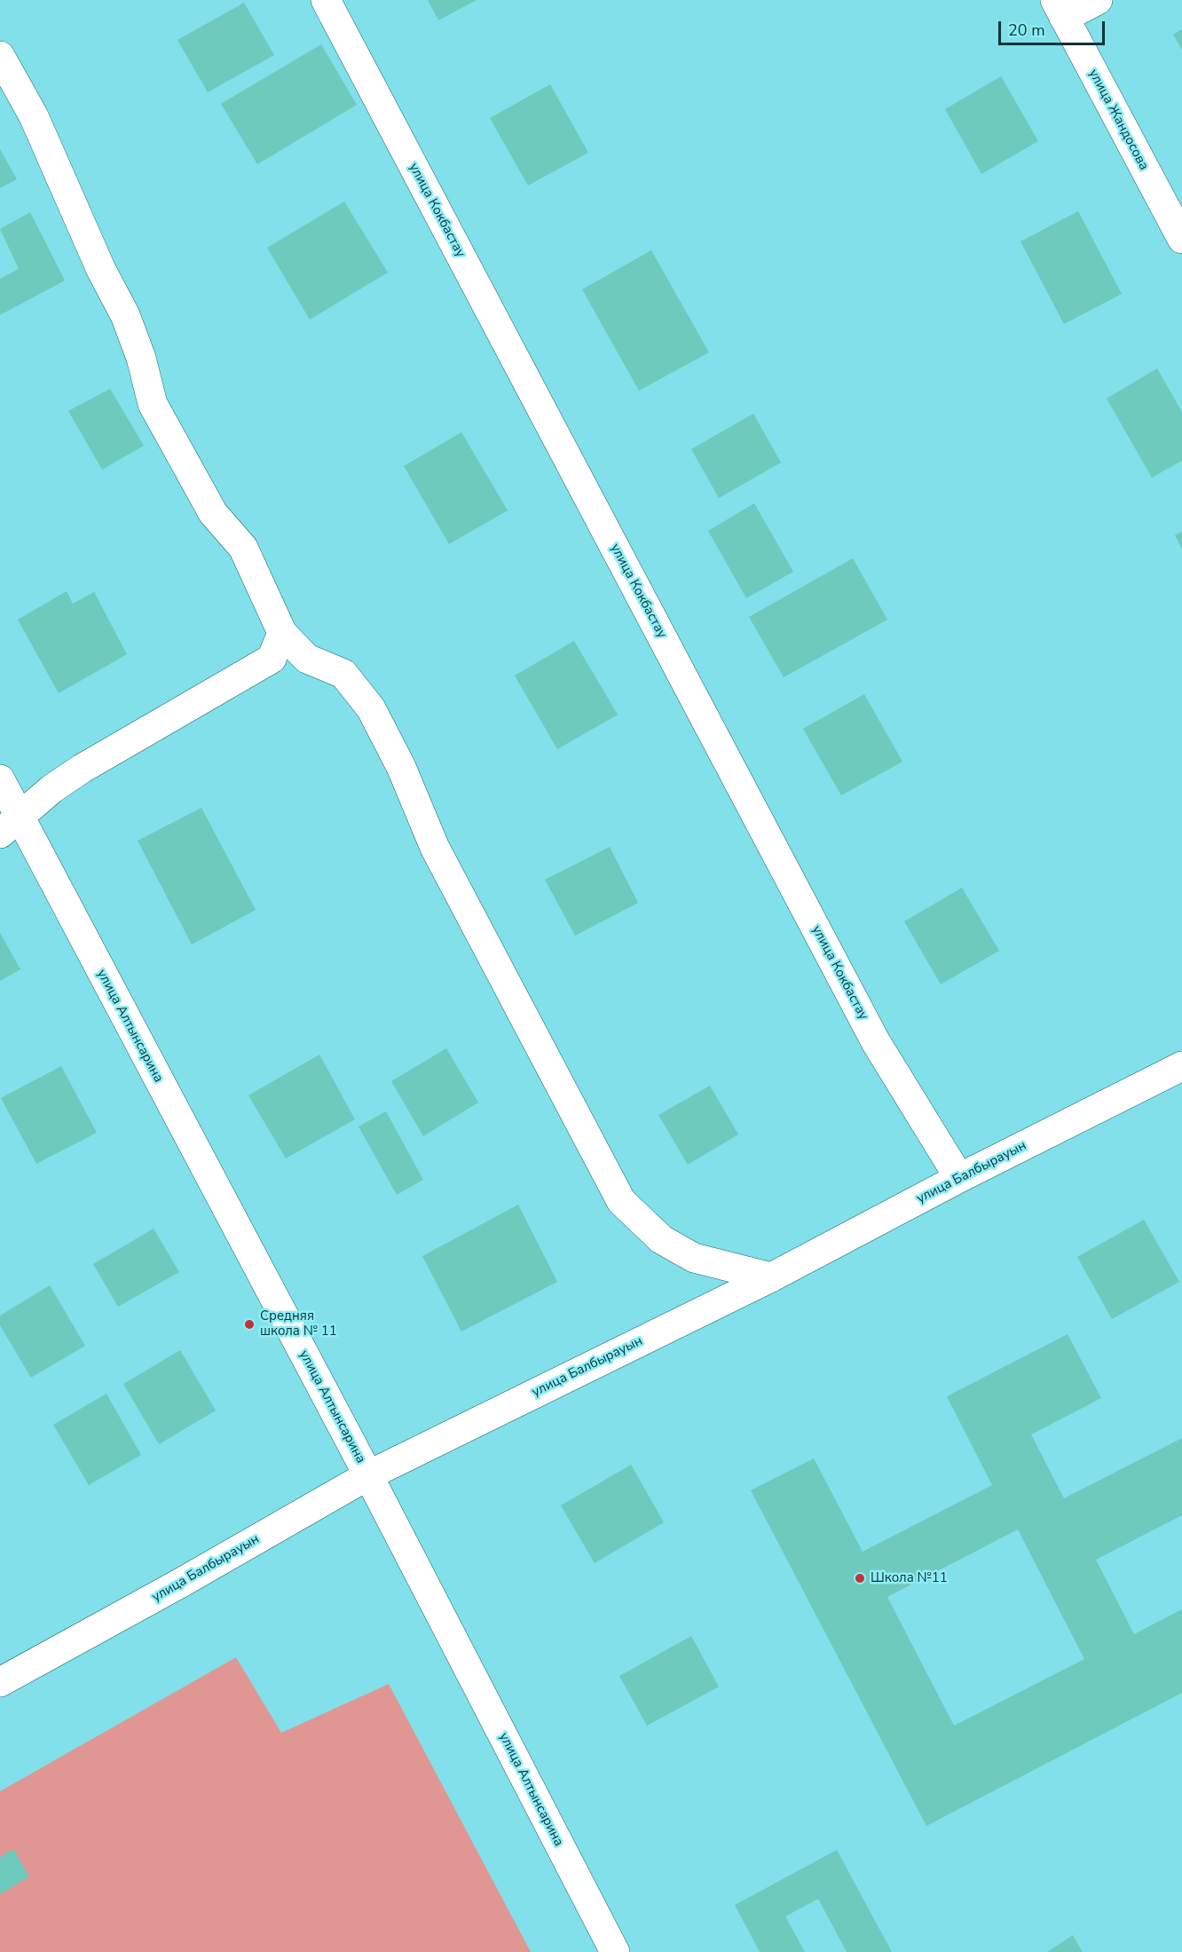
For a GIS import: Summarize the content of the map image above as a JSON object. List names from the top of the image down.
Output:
{
  "streets": {
    "street": [
      "улица Жандосова",
      "улица Кокбастау",
      "улица Алтынсарина",
      "улица Балбырауын"
    ]
  },
  "crossings": [
    ["улица Кокбастау", "улица Балбырауын"],
    ["улица Алтынсарина", "улица Балбырауын"]
  ],
  "places": ["Средняя школа № 11", "Школа №11"],
  "scale_bar": "20 m"
}
